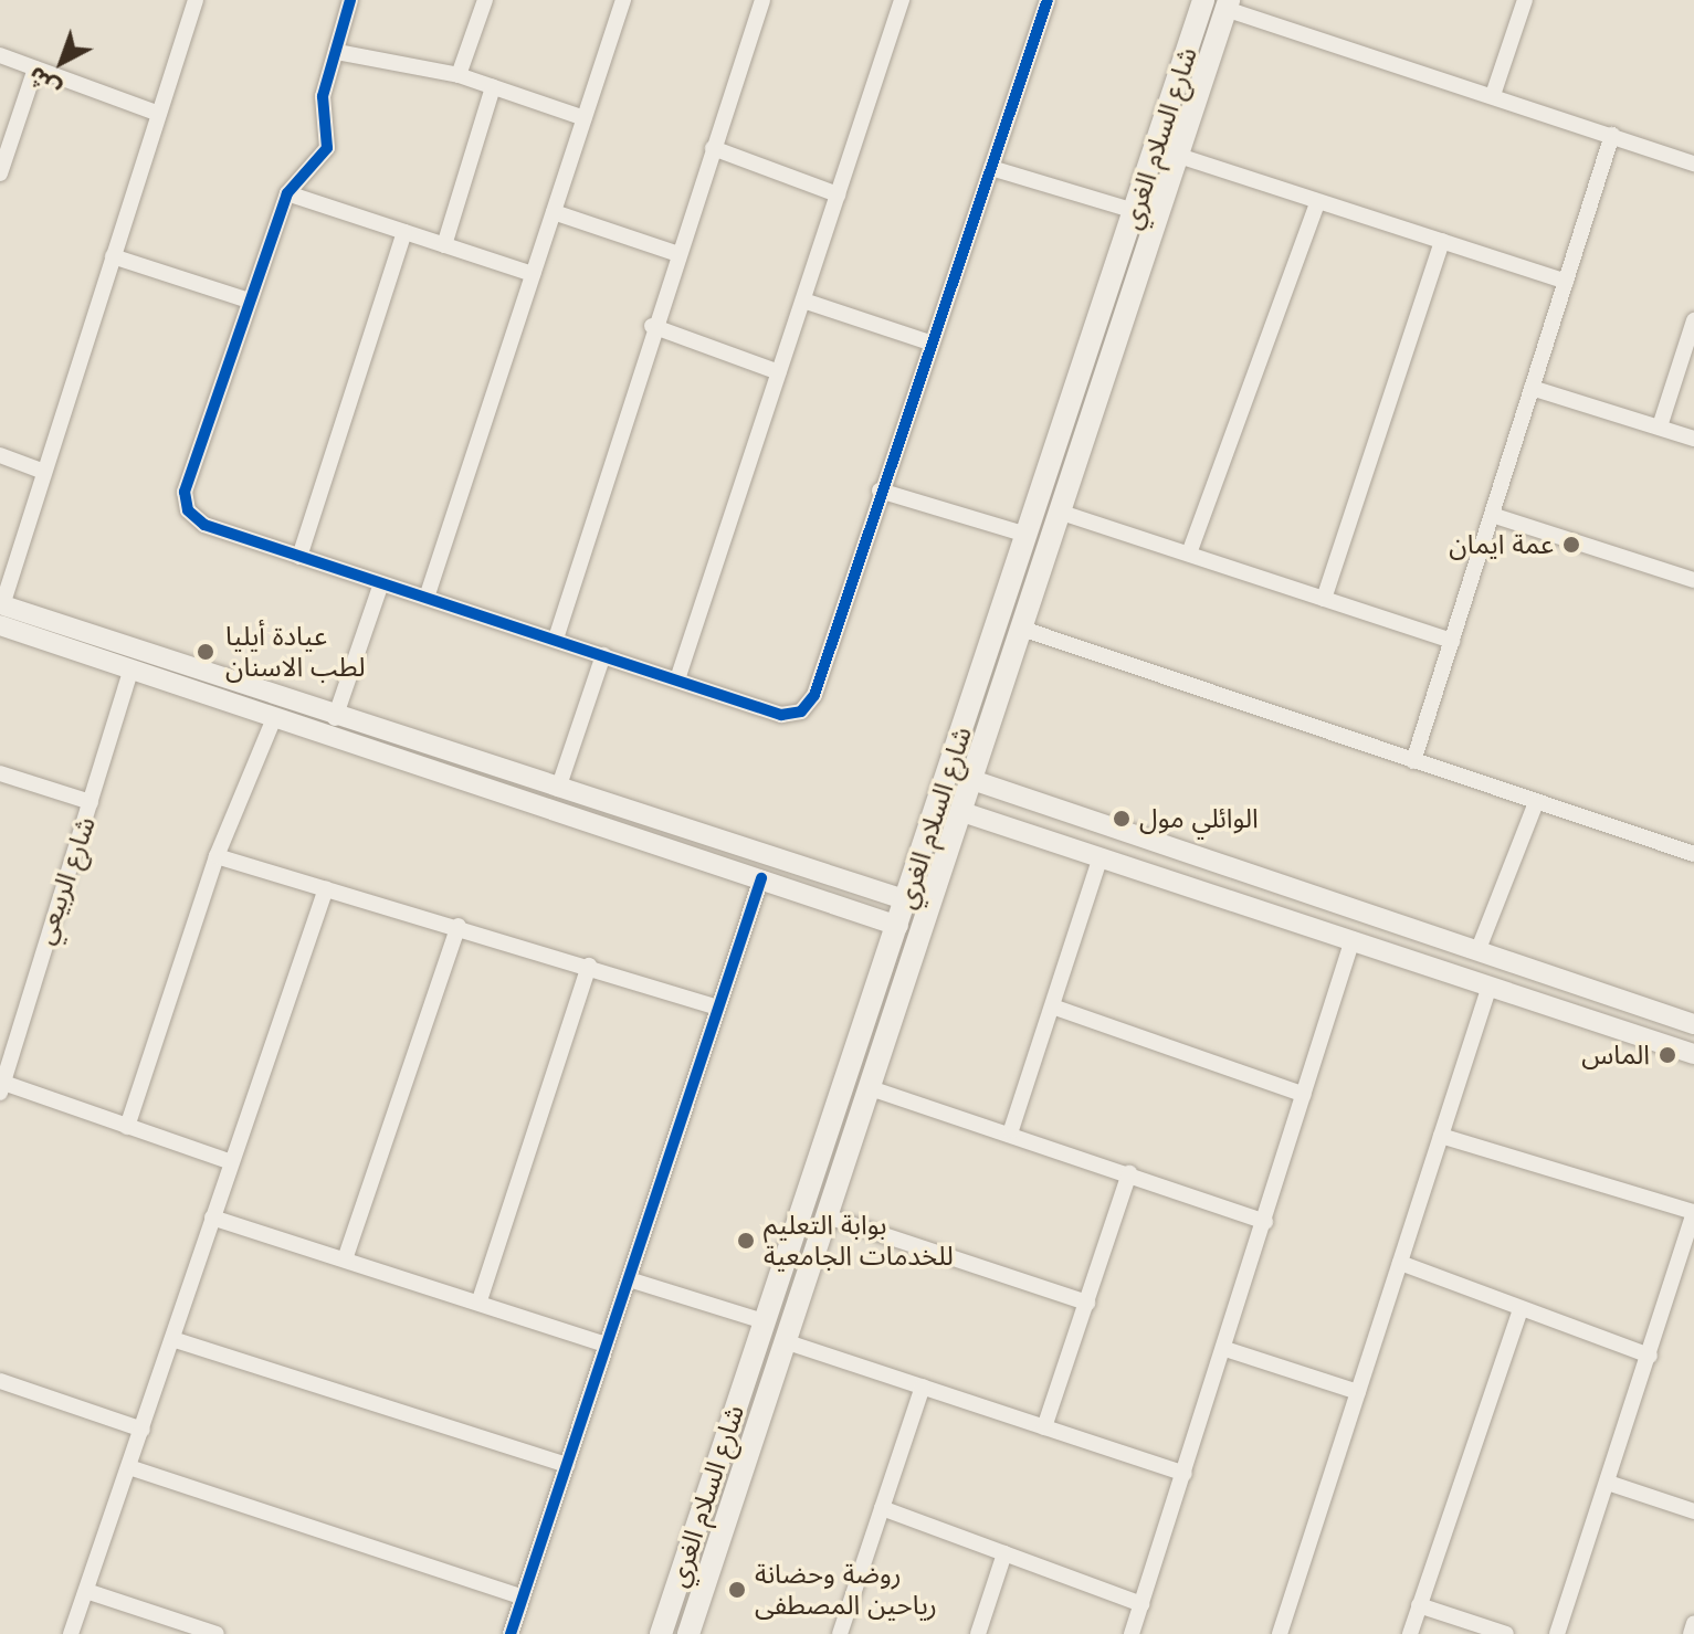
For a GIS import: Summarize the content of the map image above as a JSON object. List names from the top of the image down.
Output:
{
  "streets": {
    "main road": ["شارع السلام الغري"],
    "street": ["شارع الربيعي"]
  },
  "places": [
    "عمة ايمان",
    "عيادة أيليا لطب الاسنان",
    "الوائلي مول",
    "الماس",
    "بوابة التعليم للخدمات الجامعية",
    "روضة وحضانة رياحين المصطفى"
  ],
  "north": "bottom left"
}
